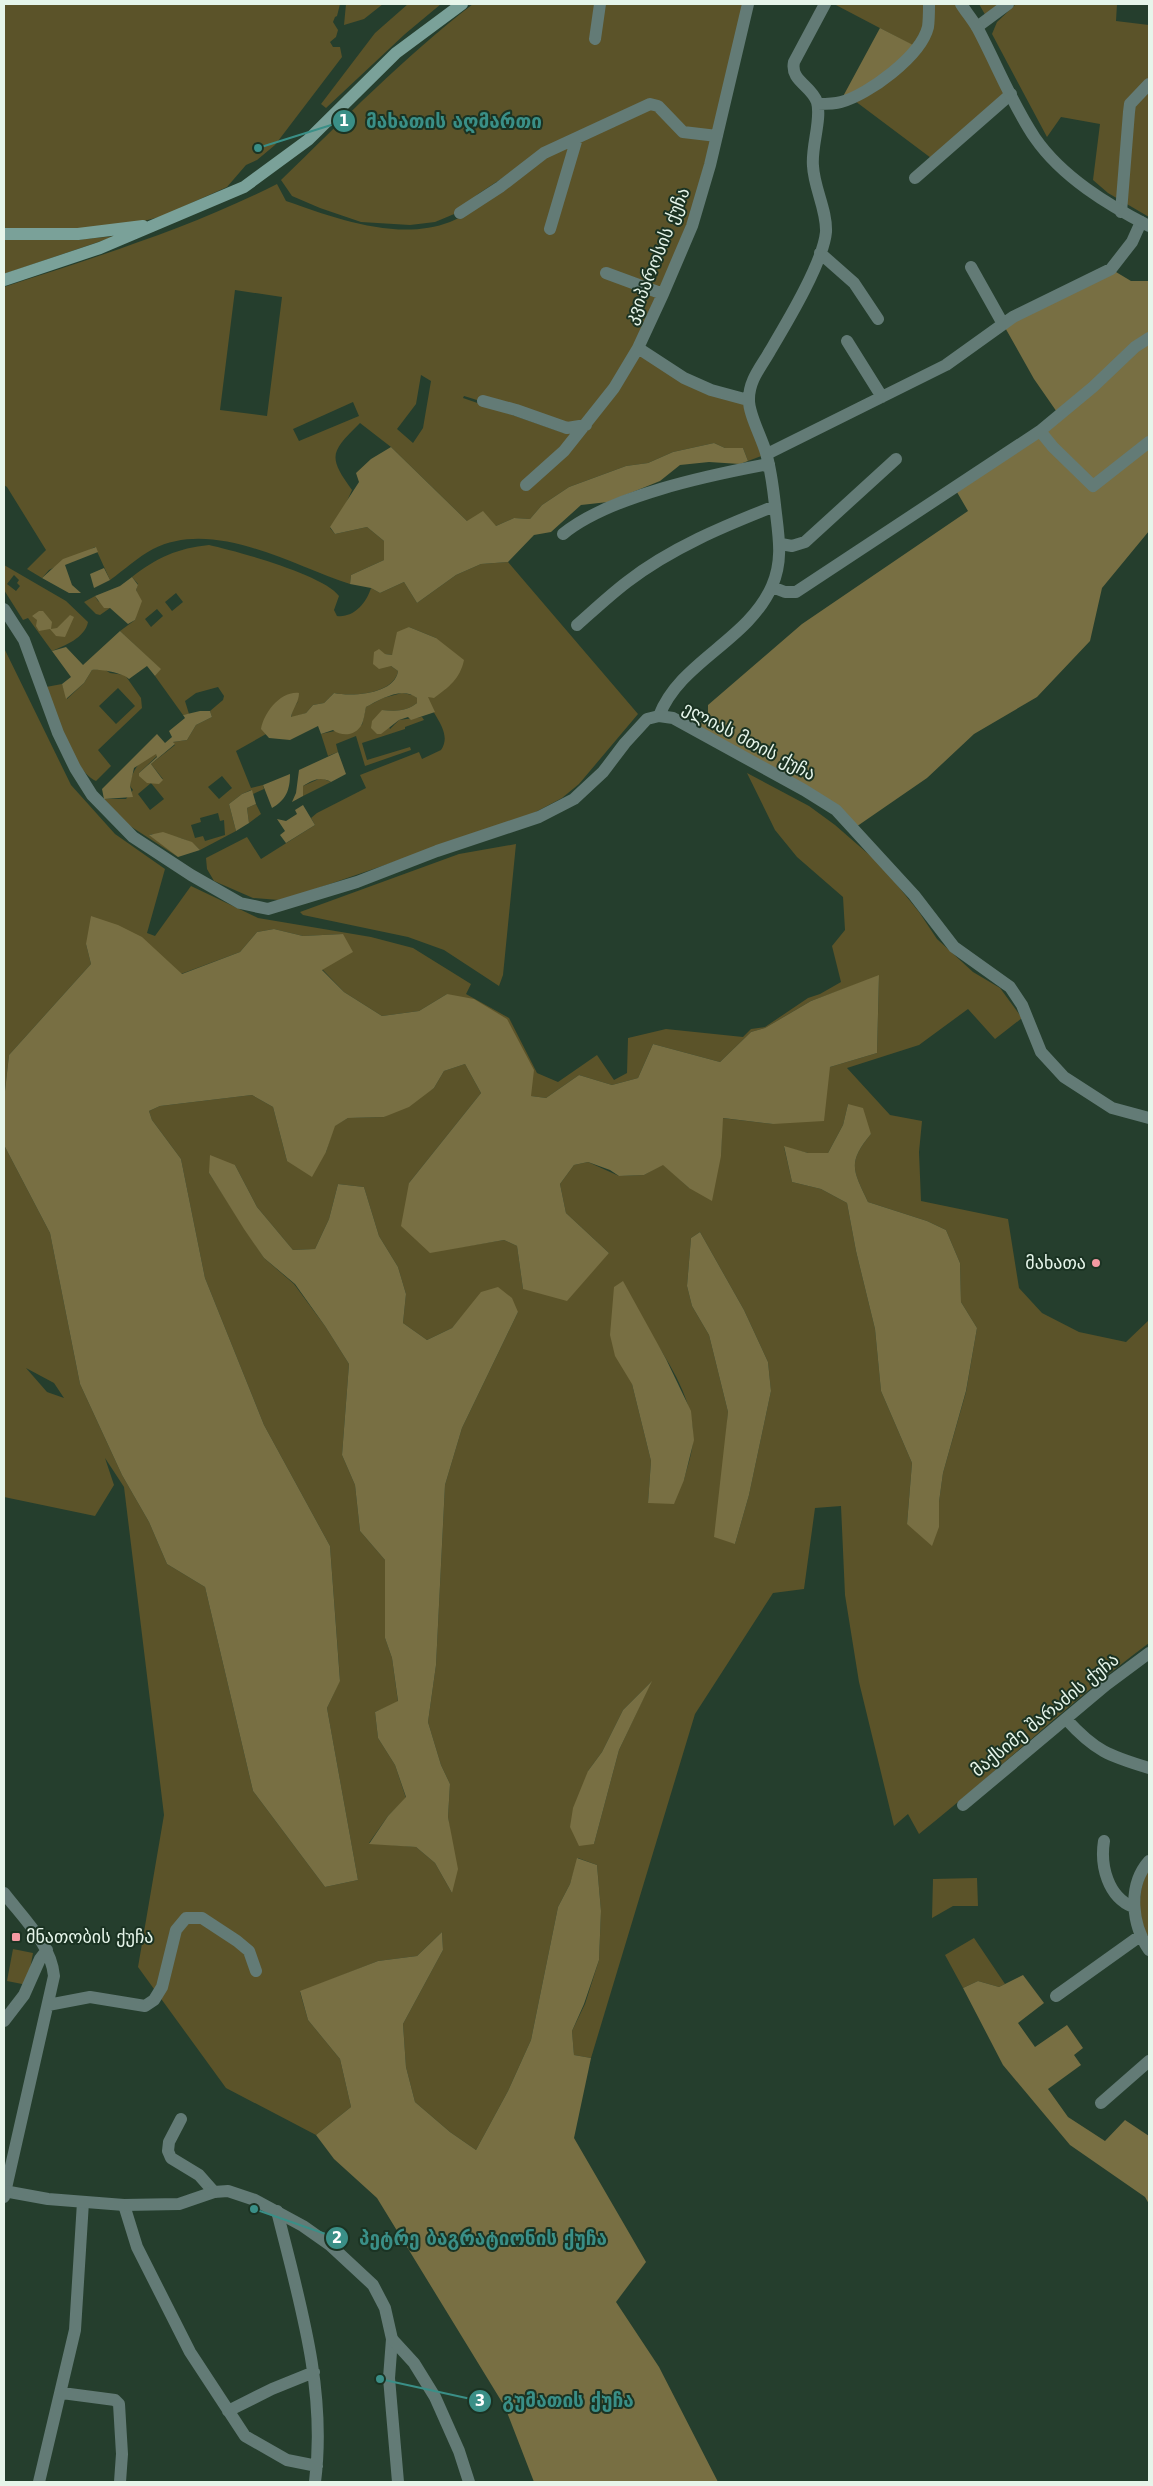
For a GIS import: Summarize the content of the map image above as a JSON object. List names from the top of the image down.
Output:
{
  "streets": {
    "street": ["კვიპაროსის ქუჩა", "ელიას მთის ქუჩა", "მაქსიმე შარაძის ქუჩა"]
  },
  "places": {
    "other": [
      "მახათის აღმართი",
      "მახათა",
      "პეტრე ბაგრატიონის ქუჩა",
      "გუმათის ქუჩა"
    ],
    "transit": ["მნათობის ქუჩა"]
  }
}
